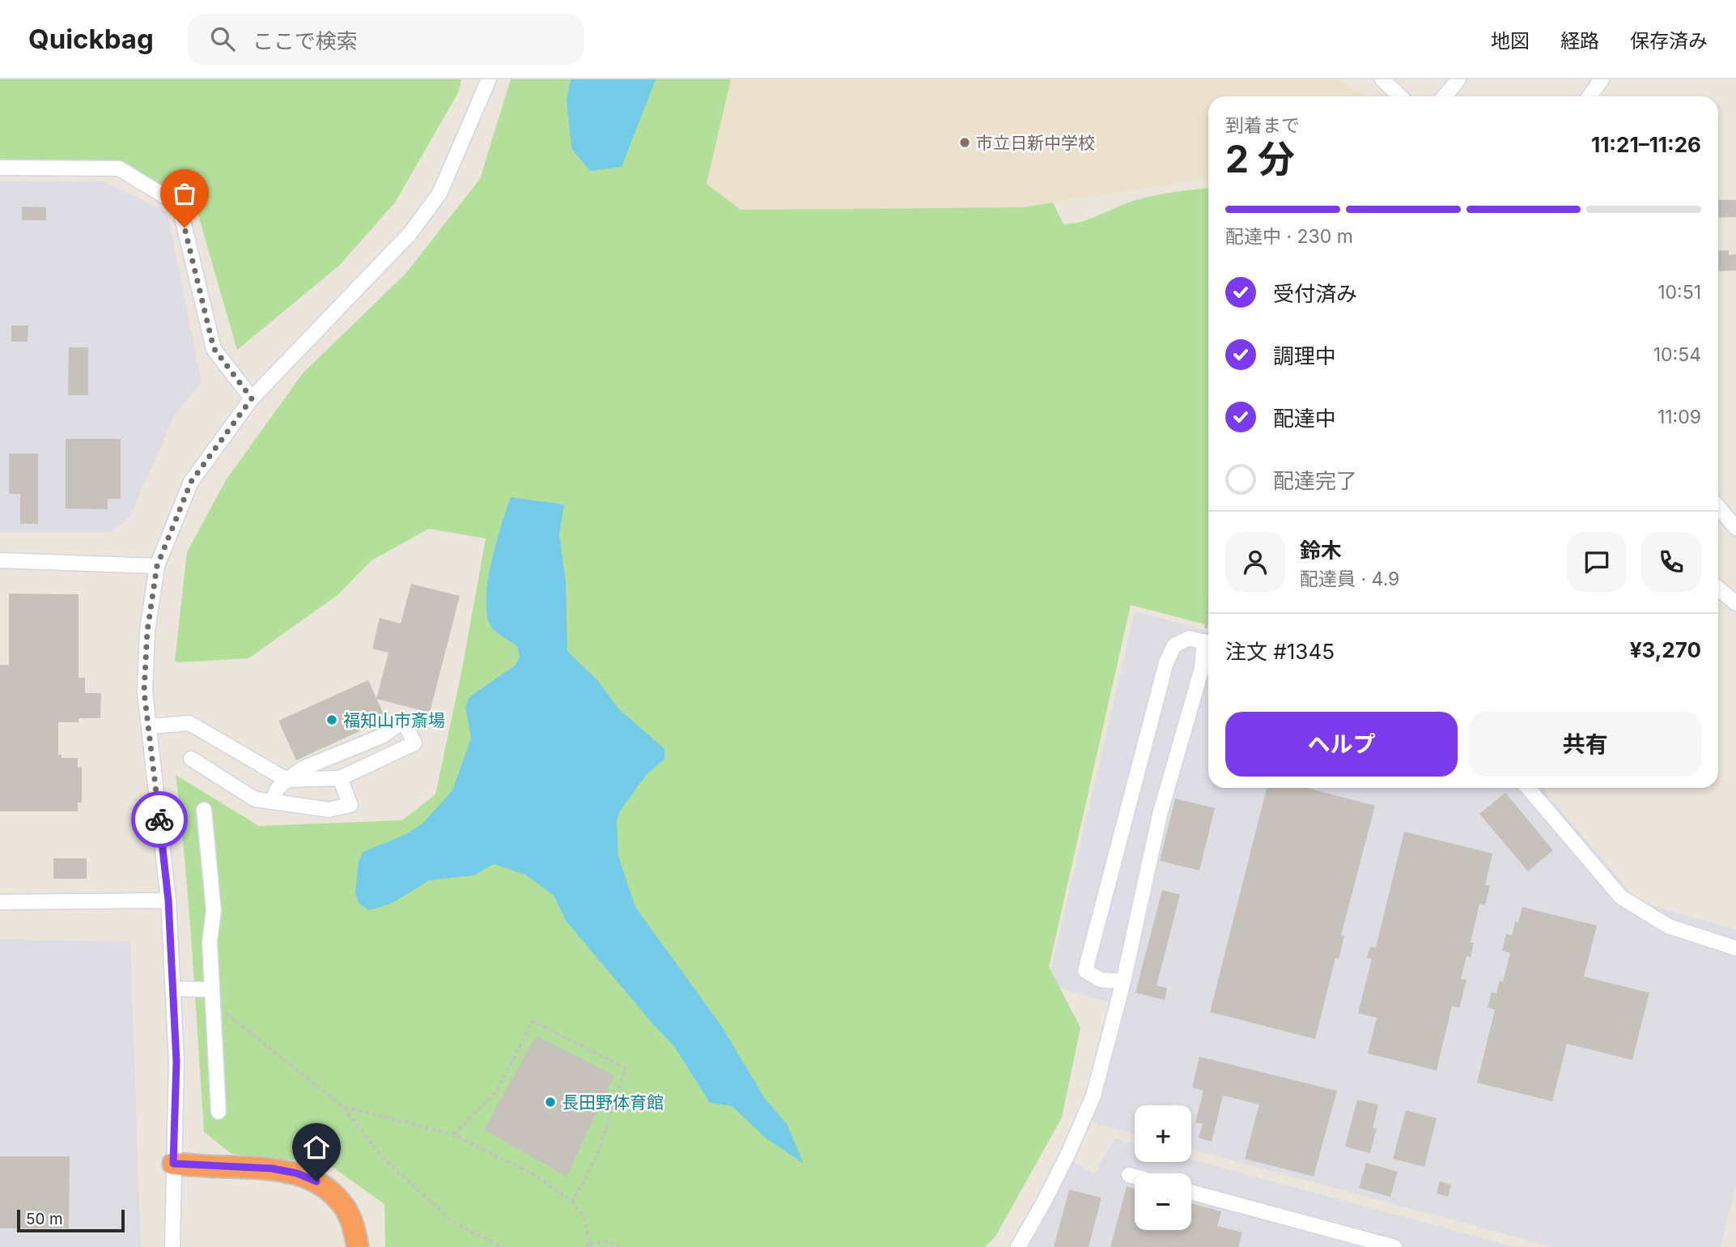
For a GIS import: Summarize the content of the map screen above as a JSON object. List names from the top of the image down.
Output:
{
  "places": ["市立日新中学校", "福知山市斎場", "長田野体育館"],
  "scale_bar": "50 m",
  "page": {
    "header": "Quickbag",
    "search": "ここで検索",
    "nav": ["地図", "経路", "保存済み"],
    "heading": ["2 分", "到着まで", "11:21–11:26"],
    "panel": [
      "鈴木",
      "配達員 · 4.9",
      "注文 #1345",
      "¥3,270"
    ],
    "bar": "配達中 · 230 m",
    "list": [
      ["受付済み", "10:51"],
      ["調理中", "10:54"],
      ["配達中", "11:09"],
      "配達完了"
    ],
    "buttons": ["ヘルプ", "共有"],
    "map_buttons": ["+", "−"],
    "scale": "50 m"
  }
}
